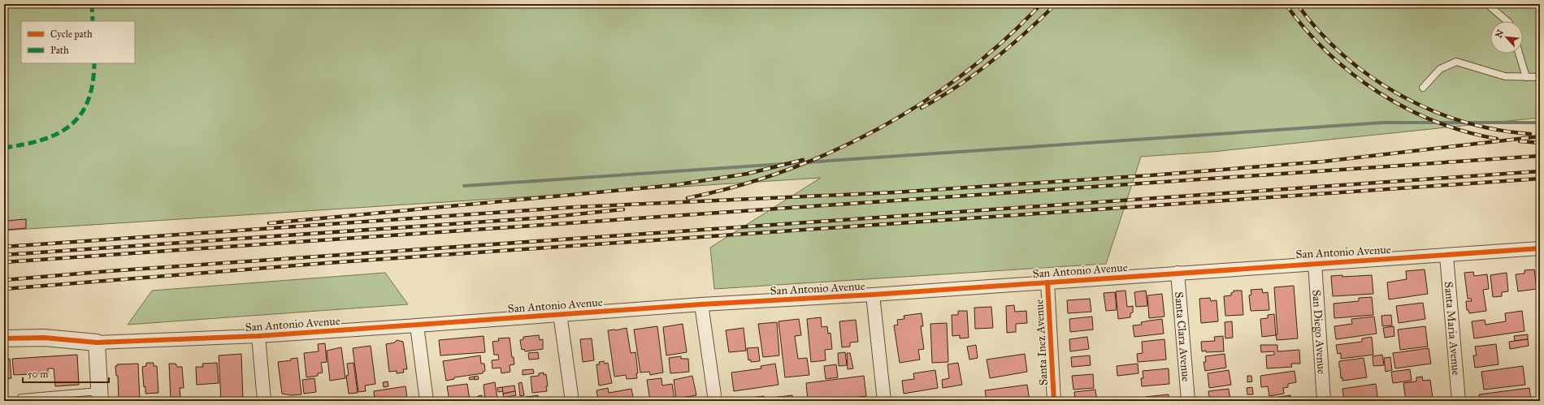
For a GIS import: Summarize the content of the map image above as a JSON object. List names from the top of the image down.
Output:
{
  "streets": {
    "street": [
      "San Antonio Avenue",
      "Santa Maria Avenue",
      "San Diego Avenue",
      "Santa Clara Avenue",
      "Santa Inez Avenue"
    ]
  },
  "crossings": [
    ["San Antonio Avenue", "Santa Maria Avenue"],
    ["San Antonio Avenue", "San Diego Avenue"],
    ["San Antonio Avenue", "Santa Clara Avenue"],
    ["San Antonio Avenue", "Santa Inez Avenue"]
  ],
  "legend": ["Cycle path", "Path"],
  "scale_bar": "50 m",
  "north": "top left"
}
